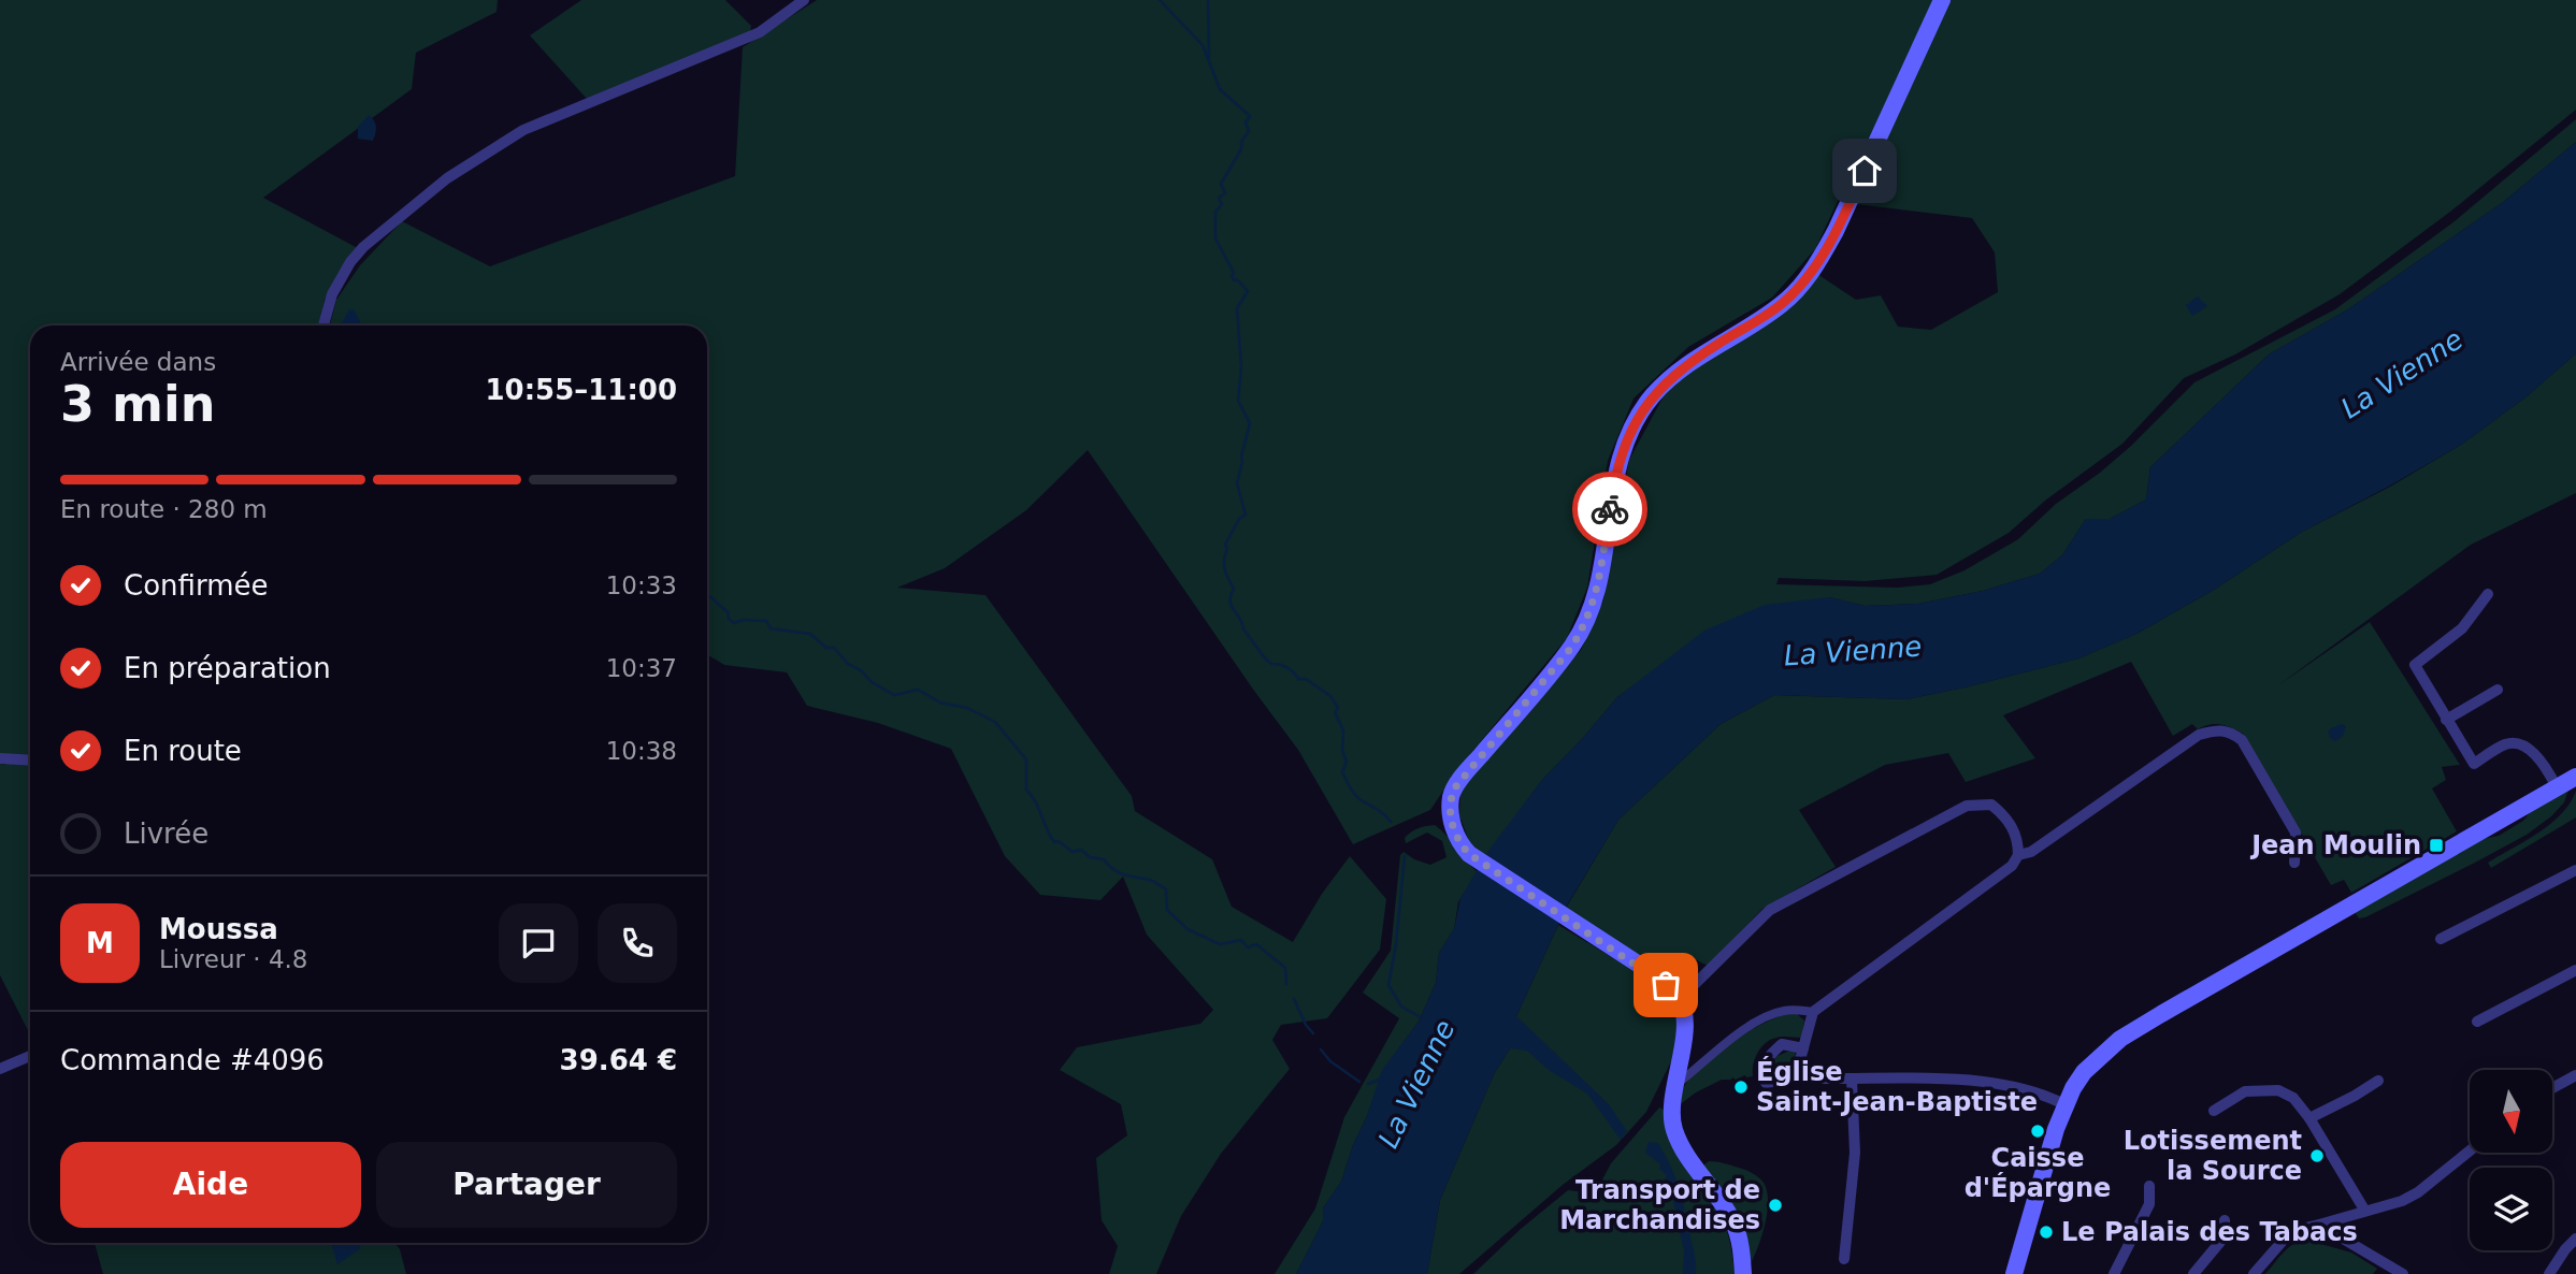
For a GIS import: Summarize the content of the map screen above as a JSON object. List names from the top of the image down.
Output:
{
  "water": ["La Vienne"],
  "places": {
    "transit": ["Jean Moulin"],
    "other": [
      "Église Saint-Jean-Baptiste",
      "Caisse d'Épargne",
      "Lotissement la Source",
      "Transport de Marchandises",
      "Le Palais des Tabacs"
    ]
  },
  "north": "bottom",
  "page": {
    "heading": ["3 min", "Arrivée dans", "10:55–11:00"],
    "panel": [
      "Moussa",
      "Livreur · 4.8",
      "Commande #4096",
      "39.64 €"
    ],
    "bar": "En route · 280 m",
    "list": [
      ["Confirmée", "10:33"],
      ["En préparation", "10:37"],
      ["En route", "10:38"],
      "Livrée"
    ],
    "round": "M",
    "buttons": ["Aide", "Partager"]
  }
}
